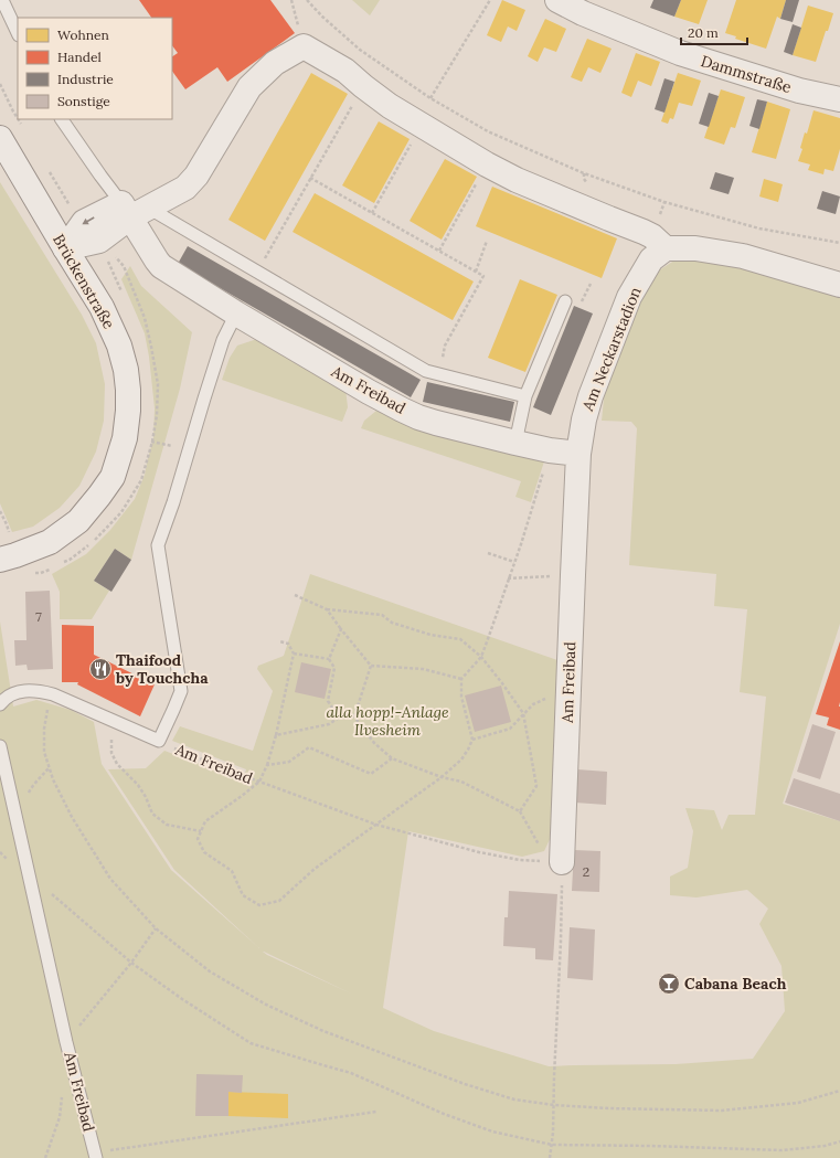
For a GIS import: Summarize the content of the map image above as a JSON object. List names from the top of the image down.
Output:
{
  "streets": {
    "street": [
      "Dammstraße",
      "Brückenstraße",
      "Am Neckarstadion",
      "Am Freibad"
    ]
  },
  "crossings": [
    ["Am Neckarstadion", "Am Freibad"]
  ],
  "parks": ["alla hopp!-Anlage Ilvesheim"],
  "places": {
    "restaurant": ["Thaifood by Touchcha"],
    "bar": ["Cabana Beach"]
  },
  "house_numbers": ["7", "2"],
  "legend": [
    "Wohnen",
    "Handel",
    "Industrie",
    "Sonstige"
  ],
  "scale_bar": "20 m"
}
